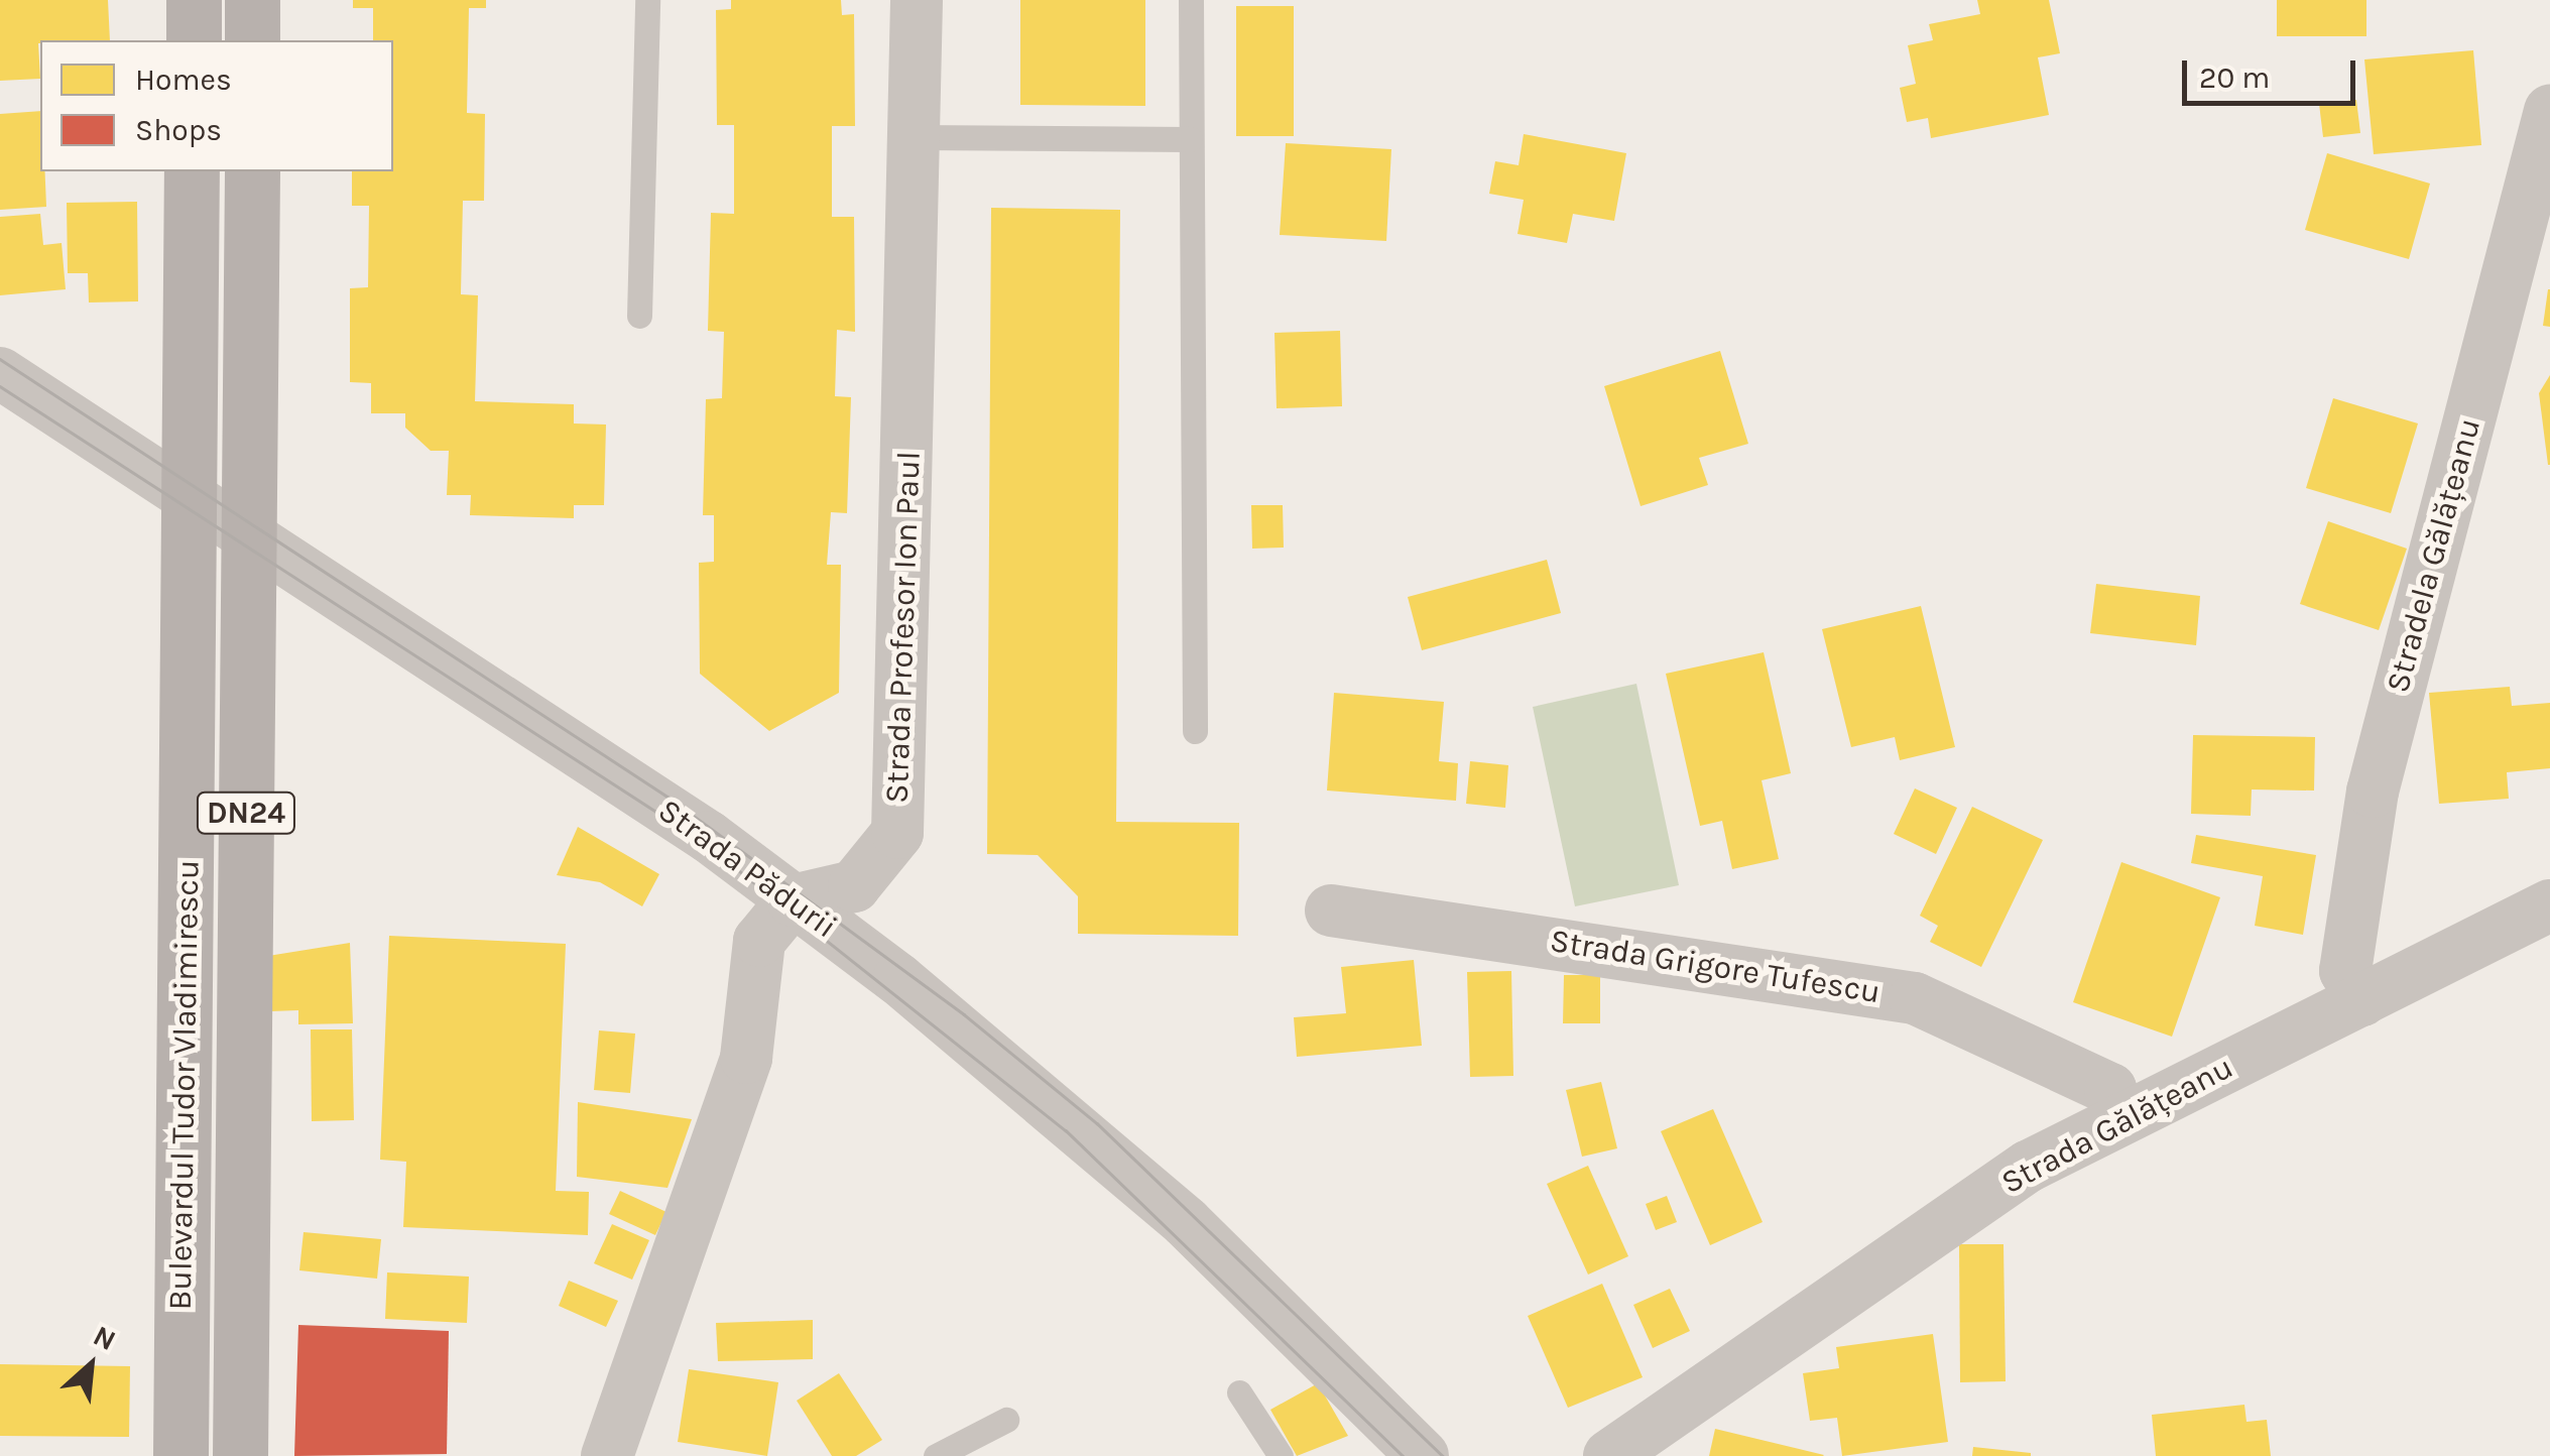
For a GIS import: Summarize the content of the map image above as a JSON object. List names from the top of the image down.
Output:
{
  "streets": {
    "main road": ["DN24", "Bulevardul Tudor Vladimirescu"],
    "street": [
      "Stradela Gălățeanu",
      "Strada Profesor Ion Paul",
      "Strada Pădurii",
      "Strada Grigore Tufescu",
      "Strada Gălățeanu"
    ]
  },
  "crossings": [
    ["Stradela Gălățeanu", "Strada Gălățeanu"],
    ["Strada Profesor Ion Paul", "Strada Pădurii"],
    ["Strada Pădurii", "Bulevardul Tudor Vladimirescu"],
    ["Strada Grigore Tufescu", "Strada Gălățeanu"]
  ],
  "legend": ["Homes", "Shops"],
  "scale_bar": "20 m",
  "north": "top right"
}
